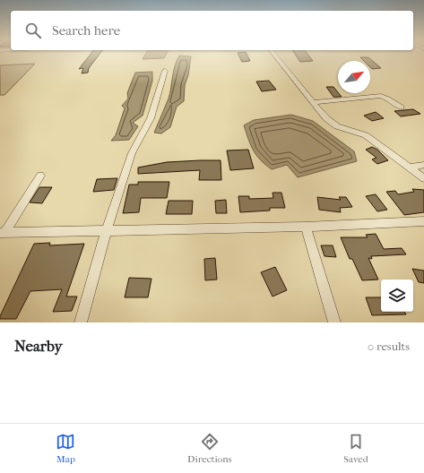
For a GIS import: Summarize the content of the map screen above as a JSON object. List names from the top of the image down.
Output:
{
  "north": "top right",
  "page": {
    "search": "Search here",
    "heading": ["Nearby", "0 results"],
    "nav": ["Map", "Directions", "Saved"]
  }
}
